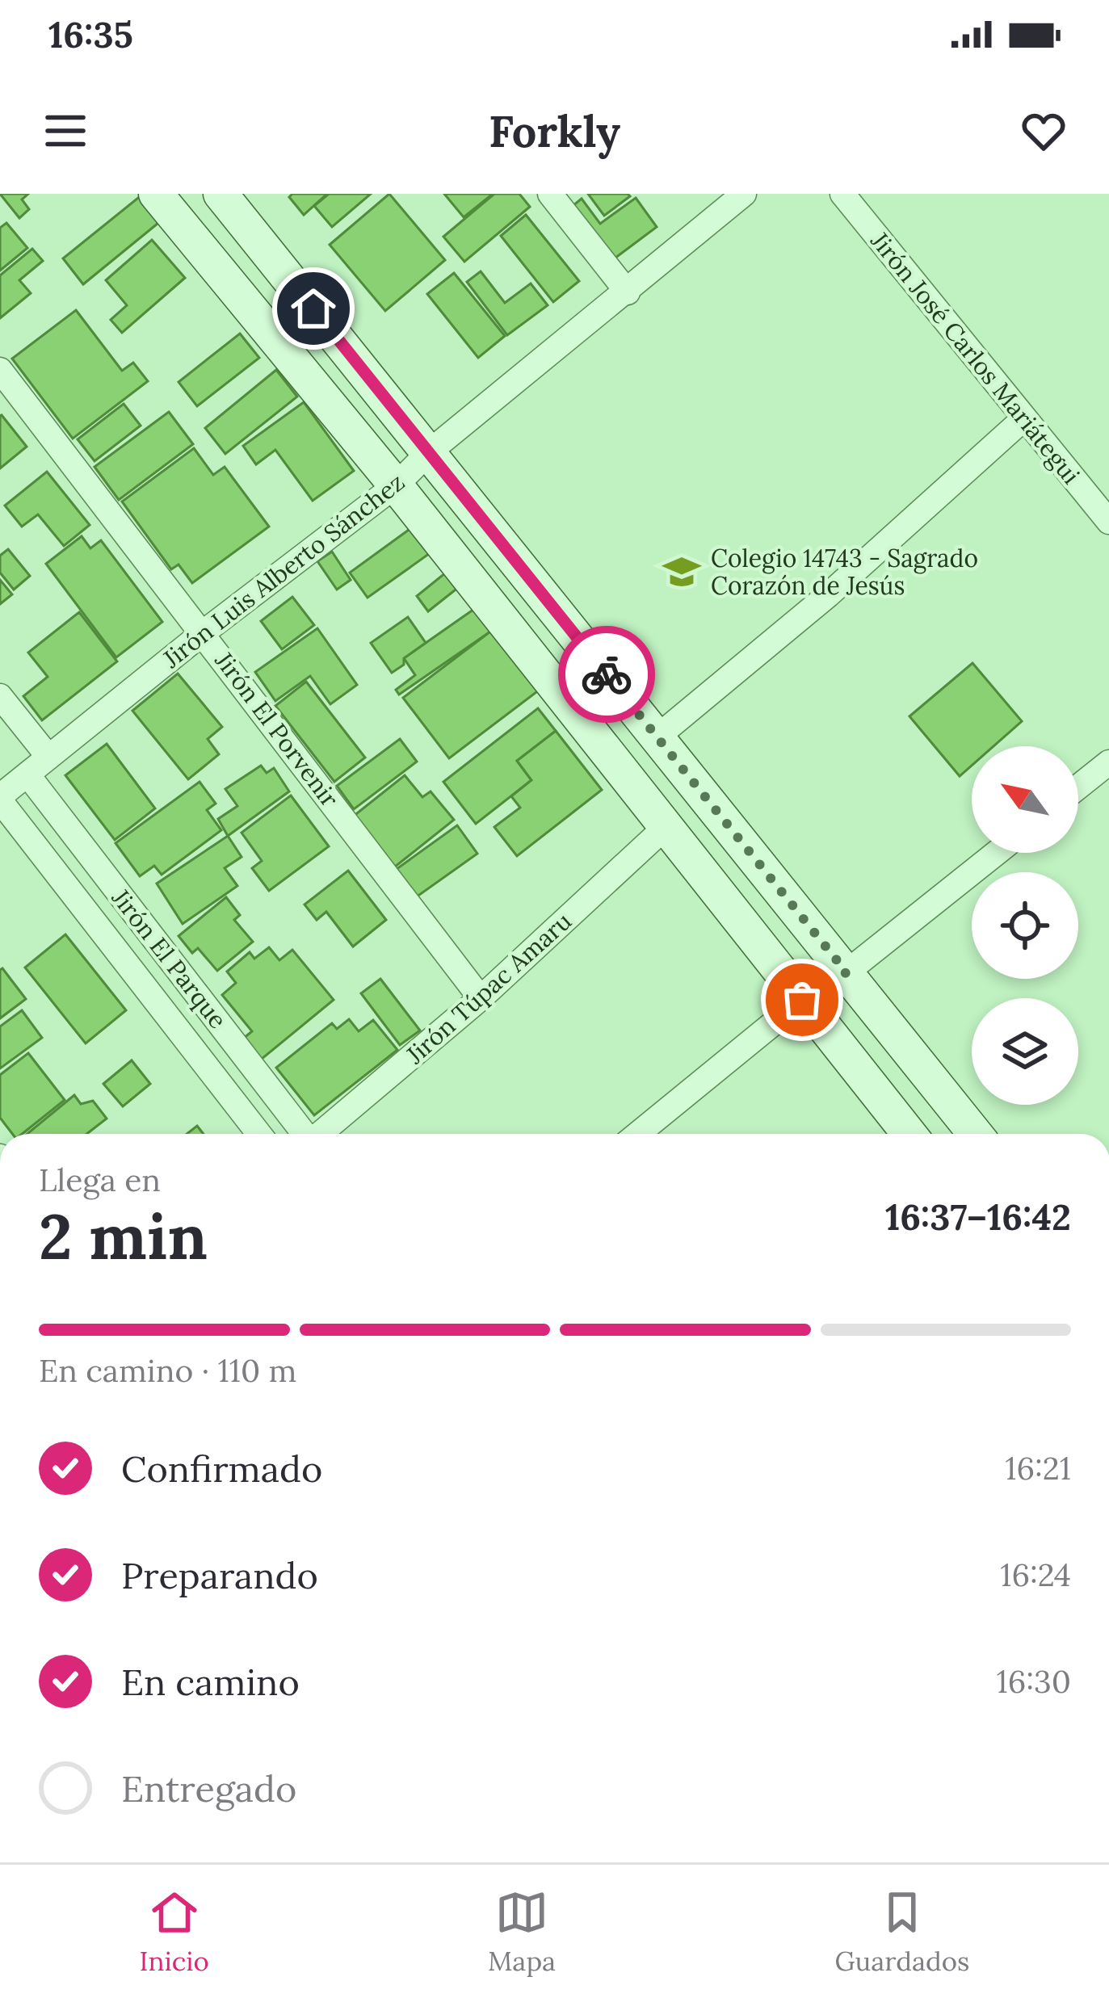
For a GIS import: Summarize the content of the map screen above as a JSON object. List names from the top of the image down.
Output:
{
  "streets": {
    "street": [
      "Jirón José Carlos Mariátegui",
      "Jirón Luis Alberto Sánchez",
      "Jirón El Porvenir",
      "Jirón El Parque",
      "Jirón Túpac Amaru"
    ]
  },
  "crossings": [
    ["Jirón Luis Alberto Sánchez", "Jirón El Porvenir"],
    ["Jirón Luis Alberto Sánchez", "Jirón El Parque"],
    ["Jirón El Porvenir", "Jirón Túpac Amaru"]
  ],
  "places": {
    "school or university": ["Colegio 14743 - Sagrado Corazón de Jesús"]
  },
  "north": "top left",
  "page": {
    "status": "16:35",
    "header": "Forkly",
    "heading": ["2 min", "Llega en", "16:37–16:42"],
    "bar": "En camino · 110 m",
    "list": [
      ["Confirmado", "16:21"],
      ["Preparando", "16:24"],
      ["En camino", "16:30"],
      "Entregado"
    ],
    "tabs": ["Inicio", "Mapa", "Guardados"]
  }
}
